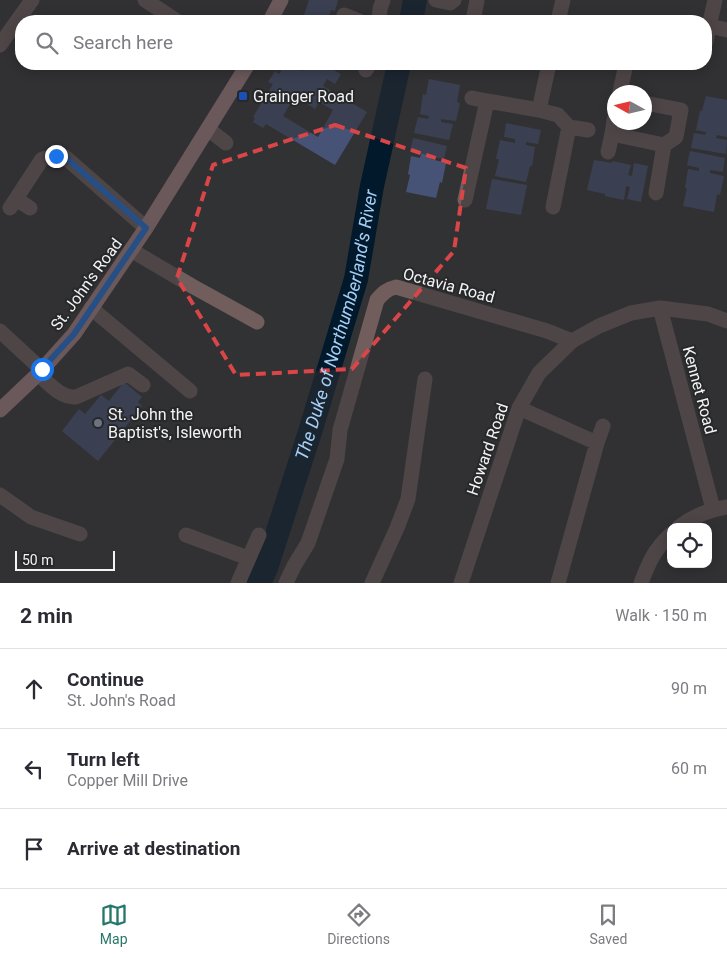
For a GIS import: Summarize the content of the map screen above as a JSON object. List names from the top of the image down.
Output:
{
  "streets": {
    "main road": ["St. John's Road"],
    "street": ["Octavia Road", "Kennet Road", "Howard Road"]
  },
  "crossings": [
    ["Octavia Road", "Howard Road"],
    ["Kennet Road", "Howard Road"]
  ],
  "water": ["The Duke of Northumberland's River"],
  "places": {
    "transit": ["Grainger Road"],
    "other": ["St. John the Baptist's, Isleworth"]
  },
  "scale_bar": "50 m",
  "north": "left",
  "page": {
    "search": "Search here",
    "scale": "50 m",
    "heading": ["2 min", "Walk · 150 m"],
    "list": [
      ["Continue", "St. John's Road", "90 m"],
      ["Turn left", "Copper Mill Drive", "60 m"],
      "Arrive at destination"
    ],
    "nav": ["Map", "Directions", "Saved"]
  }
}
